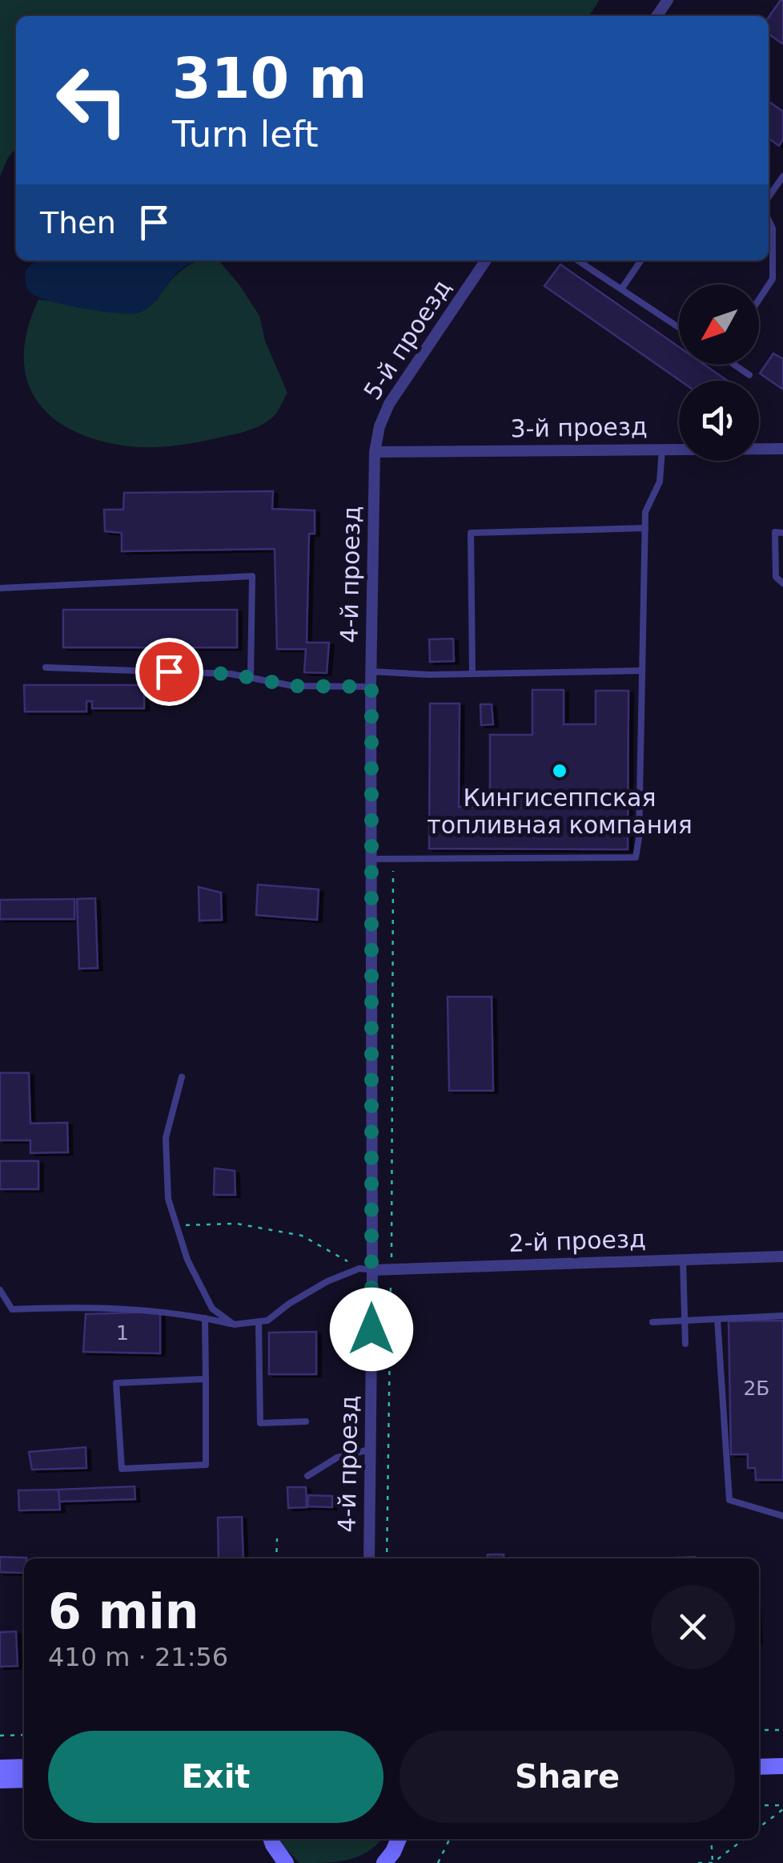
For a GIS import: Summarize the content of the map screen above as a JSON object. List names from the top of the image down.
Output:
{
  "streets": {
    "street": [
      "5-й проезд",
      "3-й проезд",
      "4-й проезд",
      "2-й проезд"
    ]
  },
  "crossings": [
    ["5-й проезд", "3-й проезд"],
    ["5-й проезд", "4-й проезд"],
    ["3-й проезд", "4-й проезд"],
    ["4-й проезд", "2-й проезд"]
  ],
  "places": ["Кингисеппская топливная компания"],
  "house_numbers": ["1", "2Б"],
  "north": "bottom left",
  "page": {
    "turn": ["310 m", "Turn left"],
    "then": "Then",
    "heading": ["6 min", "410 m · 21:56"],
    "buttons": ["Exit", "Share"]
  }
}
